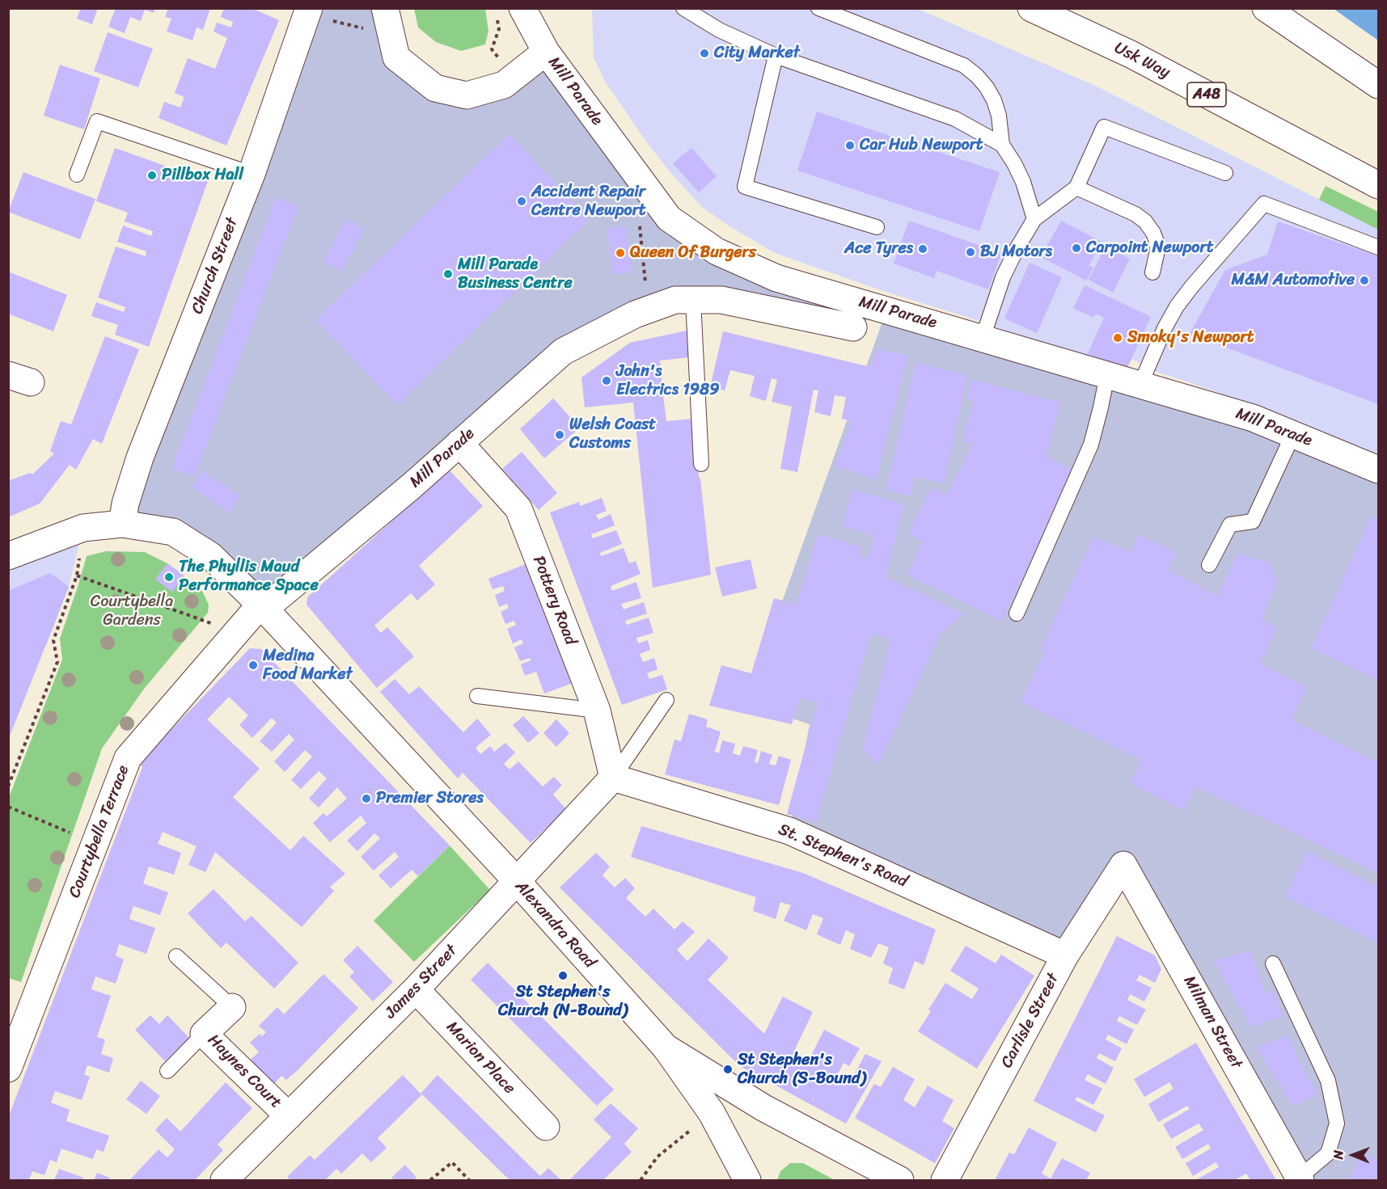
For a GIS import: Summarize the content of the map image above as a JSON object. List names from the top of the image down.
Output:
{
  "streets": {
    "street": [
      "Usk Way",
      "Mill Parade",
      "A48",
      "Church Street",
      "Pottery Road",
      "Courtybella Terrace",
      "St. Stephen's Road",
      "Alexandra Road",
      "James Street",
      "Carlisle Street",
      "Milman Street",
      "Marion Place",
      "Haynes Court"
    ]
  },
  "crossings": [
    ["Mill Parade", "Pottery Road"],
    ["Mill Parade", "Courtybella Terrace"],
    ["Mill Parade", "Alexandra Road"],
    ["Church Street", "Alexandra Road"],
    ["Pottery Road", "St. Stephen's Road"],
    ["Pottery Road", "James Street"],
    ["Courtybella Terrace", "Alexandra Road"],
    ["St. Stephen's Road", "James Street"],
    ["St. Stephen's Road", "Carlisle Street"],
    ["Alexandra Road", "James Street"],
    ["James Street", "Marion Place"],
    ["James Street", "Haynes Court"],
    ["Carlisle Street", "Milman Street"]
  ],
  "parks": ["Courtybella Gardens"],
  "places": [
    "City Market",
    "Car Hub Newport",
    "Pillbox Hall",
    "Accident Repair Centre Newport",
    "Carpoint Newport",
    "Ace Tyres",
    "BJ Motors",
    "Queen Of Burgers",
    "Mill Parade Business Centre",
    "M&M Automotive",
    "Smoky's Newport",
    "John's Electrics 1989",
    "Welsh Coast Customs",
    "The Phyllis Maud Performance Space",
    "Medina Food Market",
    "Premier Stores",
    "St Stephen's Church (N-Bound)",
    "St Stephen's Church (S-Bound)"
  ],
  "north": "left"
}
